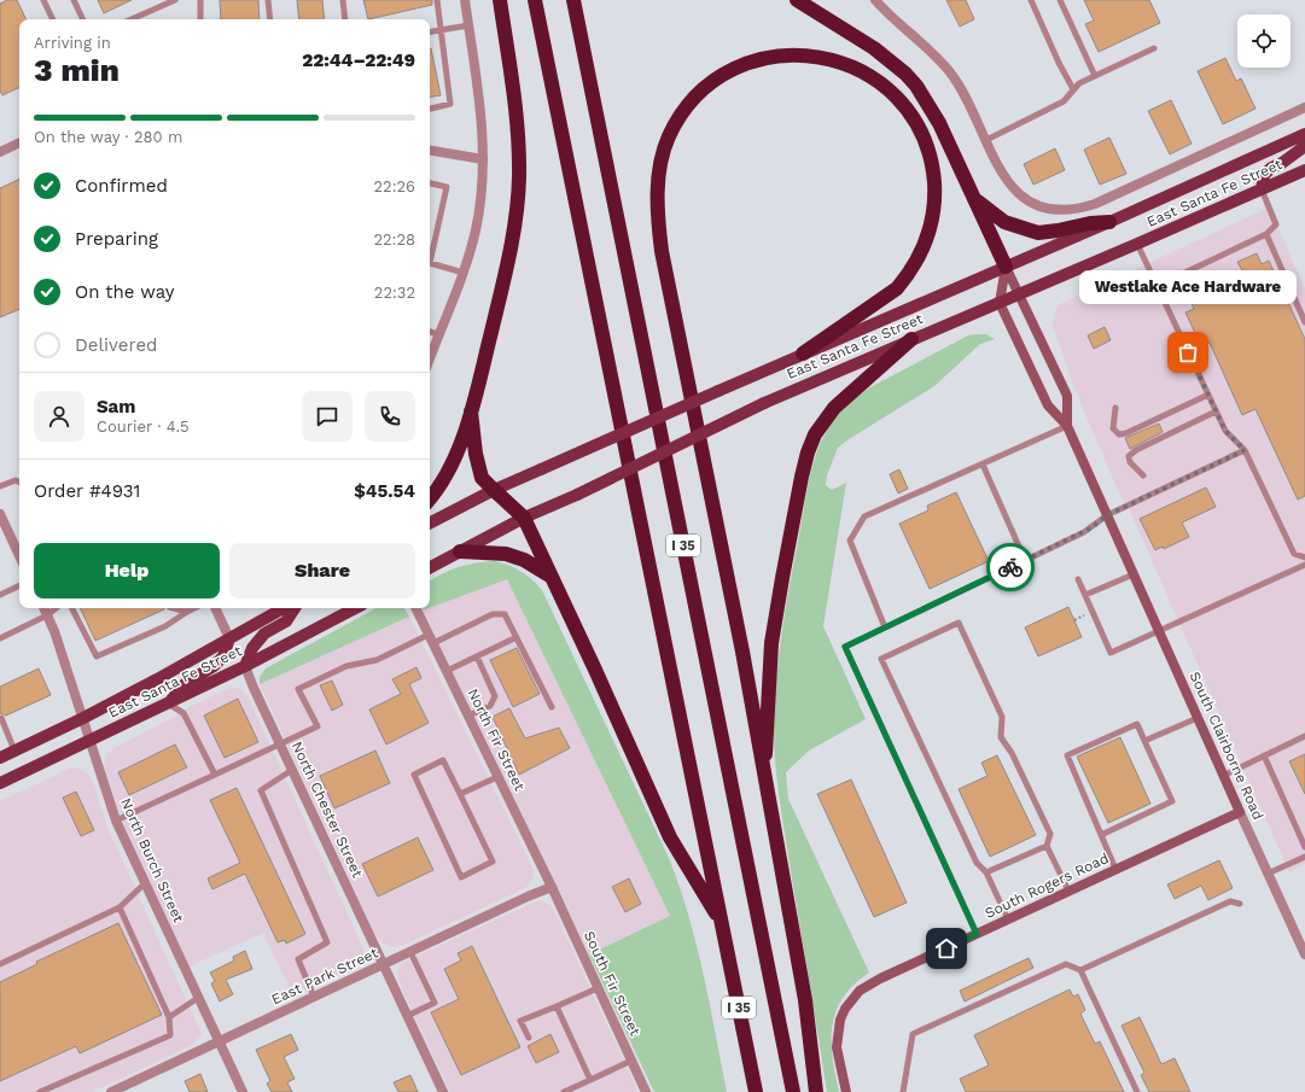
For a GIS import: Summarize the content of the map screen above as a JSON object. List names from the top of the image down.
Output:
{
  "streets": {
    "highway": ["I 35"],
    "main road": ["East Santa Fe Street", "South Clairborne Road", "South Rogers Road"],
    "street": [
      "North Fir Street",
      "North Chester Street",
      "North Burch Street",
      "East Park Street",
      "South Fir Street"
    ]
  },
  "crossings": [
    ["East Santa Fe Street", "North Chester Street"],
    ["East Santa Fe Street", "North Burch Street"],
    ["North Fir Street", "East Park Street"],
    ["North Fir Street", "South Fir Street"],
    ["South Clairborne Road", "South Rogers Road"],
    ["North Chester Street", "East Park Street"],
    ["North Burch Street", "East Park Street"],
    ["East Park Street", "South Fir Street"]
  ],
  "places": ["Westlake Ace Hardware"],
  "page": {
    "heading": ["3 min", "Arriving in", "22:44–22:49"],
    "panel": [
      "Sam",
      "Courier · 4.5",
      "Order #4931",
      "$45.54"
    ],
    "bar": "On the way · 280 m",
    "list": [
      ["Confirmed", "22:26"],
      ["Preparing", "22:28"],
      ["On the way", "22:32"],
      "Delivered"
    ],
    "bubble": "Westlake Ace Hardware",
    "buttons": ["Help", "Share"]
  }
}
